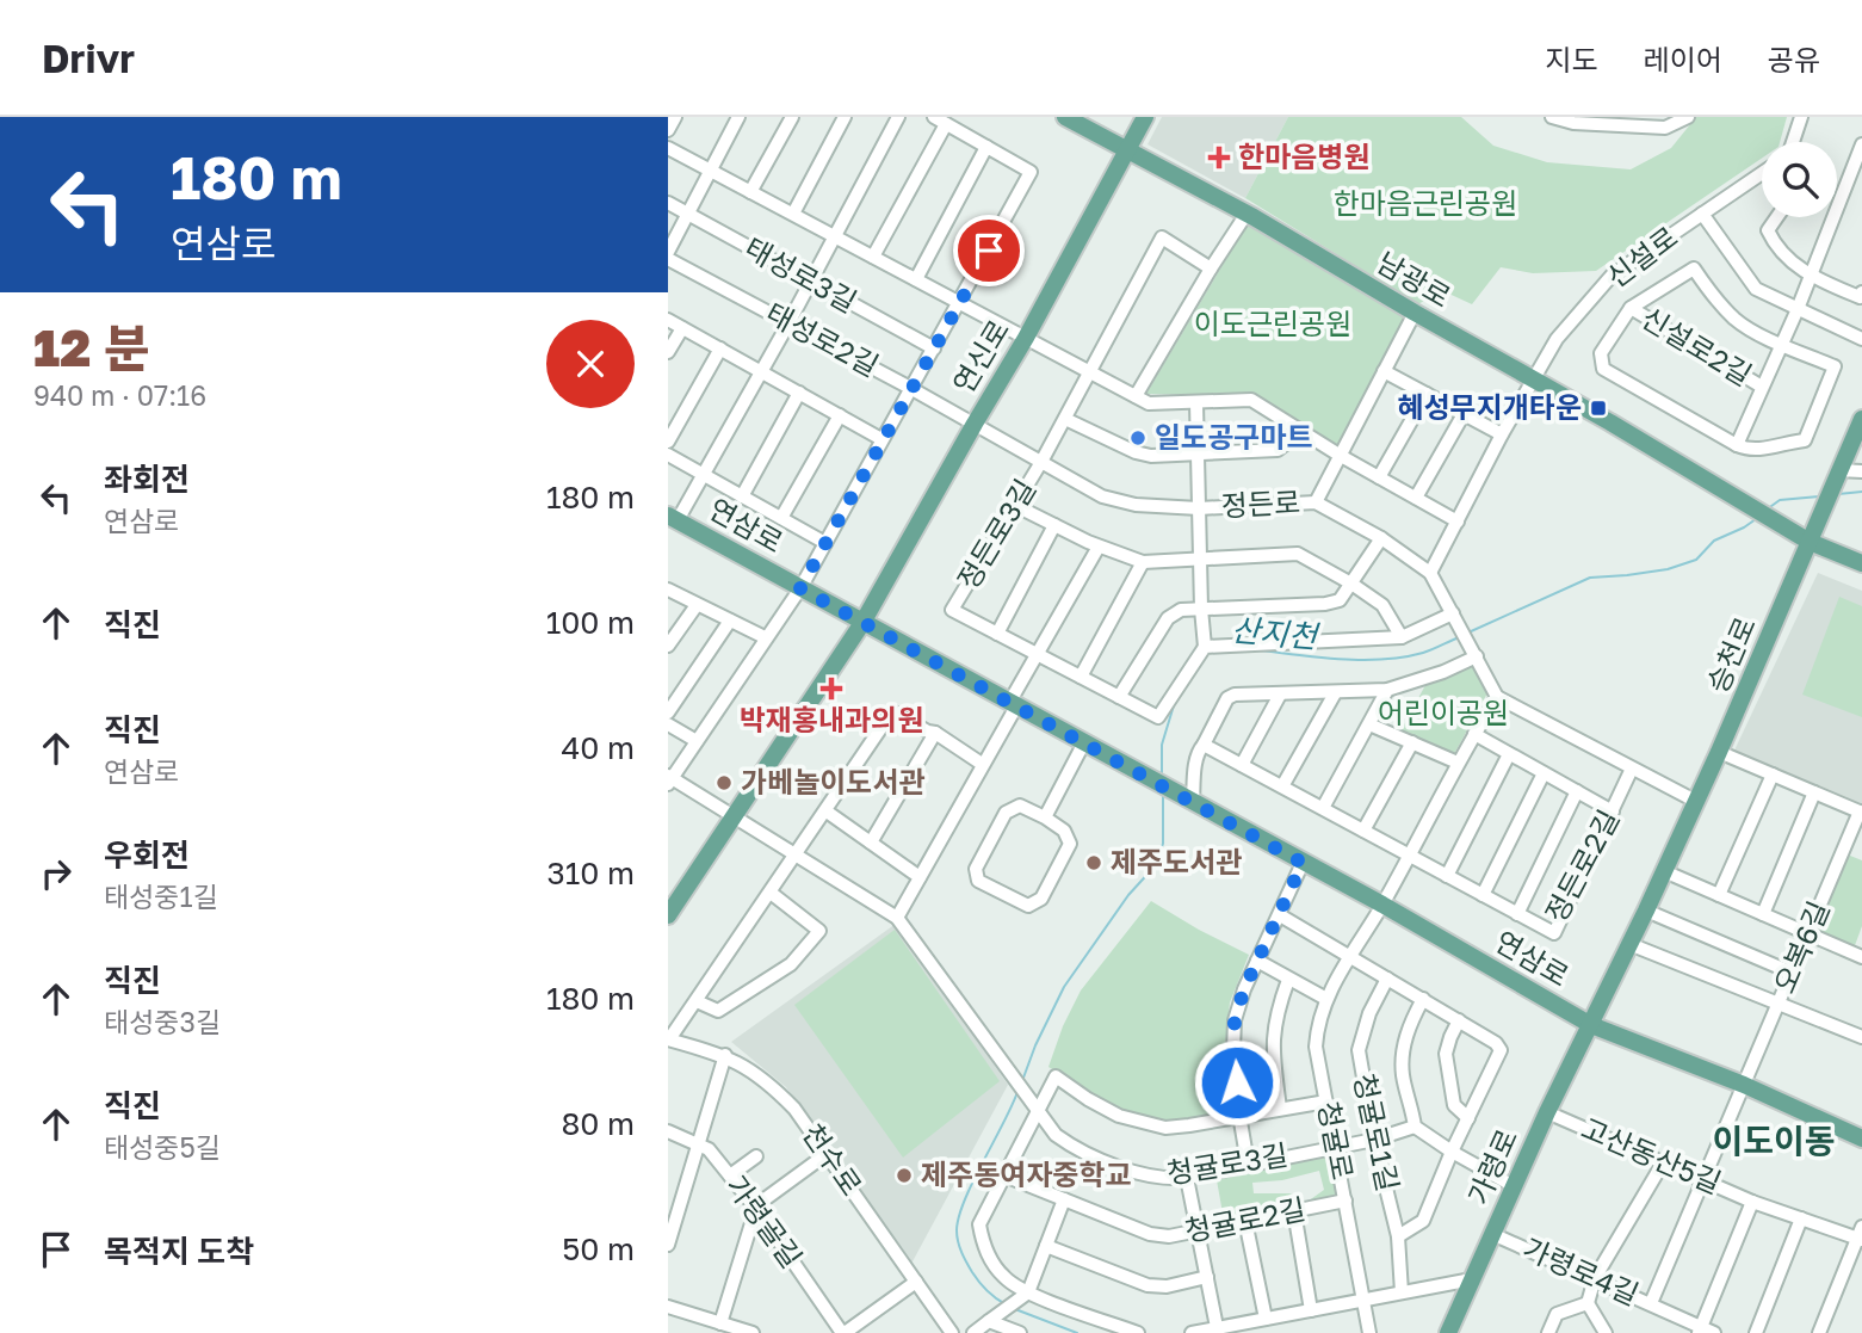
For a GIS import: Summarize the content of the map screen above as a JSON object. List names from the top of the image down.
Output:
{
  "streets": {
    "main road": [
      "남광로",
      "연신로",
      "연삼로",
      "승천로",
      "가령로"
    ],
    "street": [
      "신설로",
      "태성로3길",
      "태성로2길",
      "신설로2길",
      "정든로",
      "정든로3길",
      "정든로2길",
      "오복6길",
      "청귤로1길",
      "청귤로",
      "고산동산5길",
      "천수로",
      "청귤로3길",
      "청귤로2길",
      "가령골길",
      "가령로4길"
    ]
  },
  "crossings": [
    ["신설로", "남광로"],
    ["신설로", "정든로"],
    ["남광로", "연신로"],
    ["남광로", "승천로"],
    ["태성로2길", "연신로"],
    ["태성로2길", "정든로"],
    ["연신로", "정든로"],
    ["연신로", "연삼로"],
    ["정든로", "정든로3길"],
    ["연삼로", "승천로"],
    ["연삼로", "오복6길"],
    ["연삼로", "청귤로"],
    ["연삼로", "가령로"],
    ["승천로", "가령로"],
    ["오복6길", "고산동산5길"],
    ["오복6길", "가령로4길"],
    ["청귤로1길", "청귤로3길"],
    ["청귤로", "청귤로3길"],
    ["청귤로", "청귤로2길"],
    ["고산동산5길", "가령로"],
    ["고산동산5길", "가령로4길"],
    ["가령로", "가령로4길"]
  ],
  "districts": ["이도이동"],
  "water": ["산지천"],
  "parks": ["한마음근린공원", "이도근린공원", "어린이공원"],
  "places": {
    "health": ["한마음병원", "박재홍내과의원"],
    "transit": ["혜성무지개타운"],
    "other": [
      "일도공구마트",
      "가베놀이도서관",
      "제주도서관",
      "제주동여자중학교"
    ]
  },
  "page": {
    "header": "Drivr",
    "nav": ["지도", "레이어", "공유"],
    "turn": ["180 m", "연삼로"],
    "heading": ["12 분", "940 m · 07:16"],
    "list": [
      {
        "name": "좌회전",
        "note": "연삼로",
        "value": "180 m"
      },
      {
        "name": "직진",
        "value": "100 m"
      },
      {
        "name": "직진",
        "note": "연삼로",
        "value": "40 m"
      },
      {
        "name": "우회전",
        "note": "태성중1길",
        "value": "310 m"
      },
      {
        "name": "직진",
        "note": "태성중3길",
        "value": "180 m"
      },
      {
        "name": "직진",
        "note": "태성중5길",
        "value": "80 m"
      },
      {
        "name": "목적지 도착",
        "value": "50 m"
      }
    ]
  }
}
